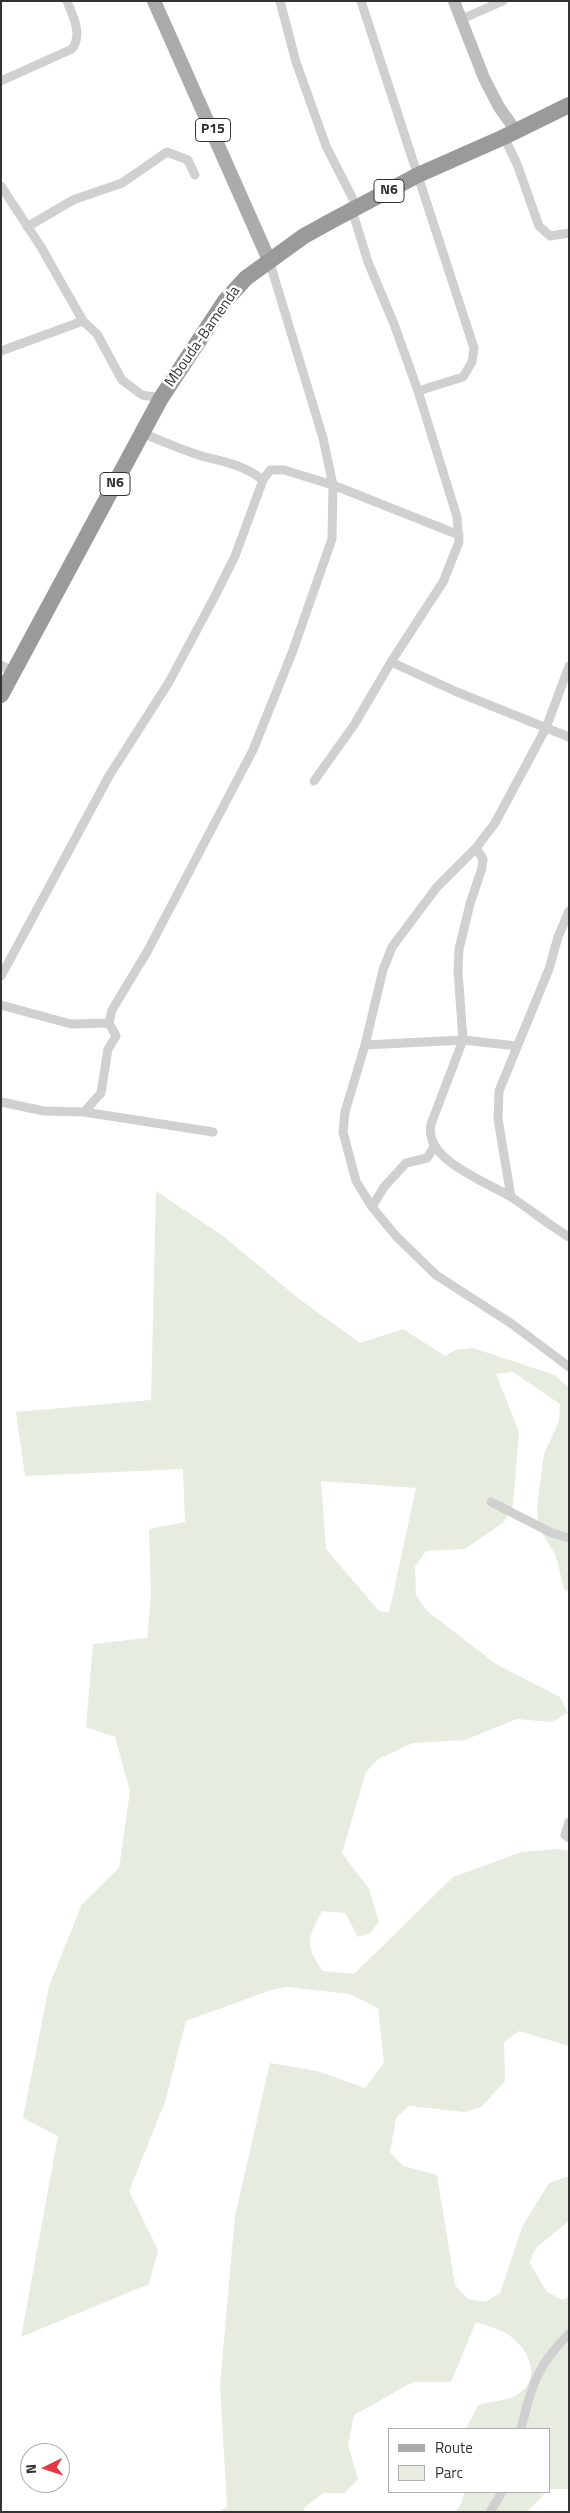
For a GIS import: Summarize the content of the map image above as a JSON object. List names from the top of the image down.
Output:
{
  "streets": {
    "highway": ["N6", "Mbouda-Bamenda"],
    "main road": ["P15"]
  },
  "crossings": [
    ["P15", "Mbouda-Bamenda"]
  ],
  "legend": ["Route", "Parc"],
  "north": "left"
}
